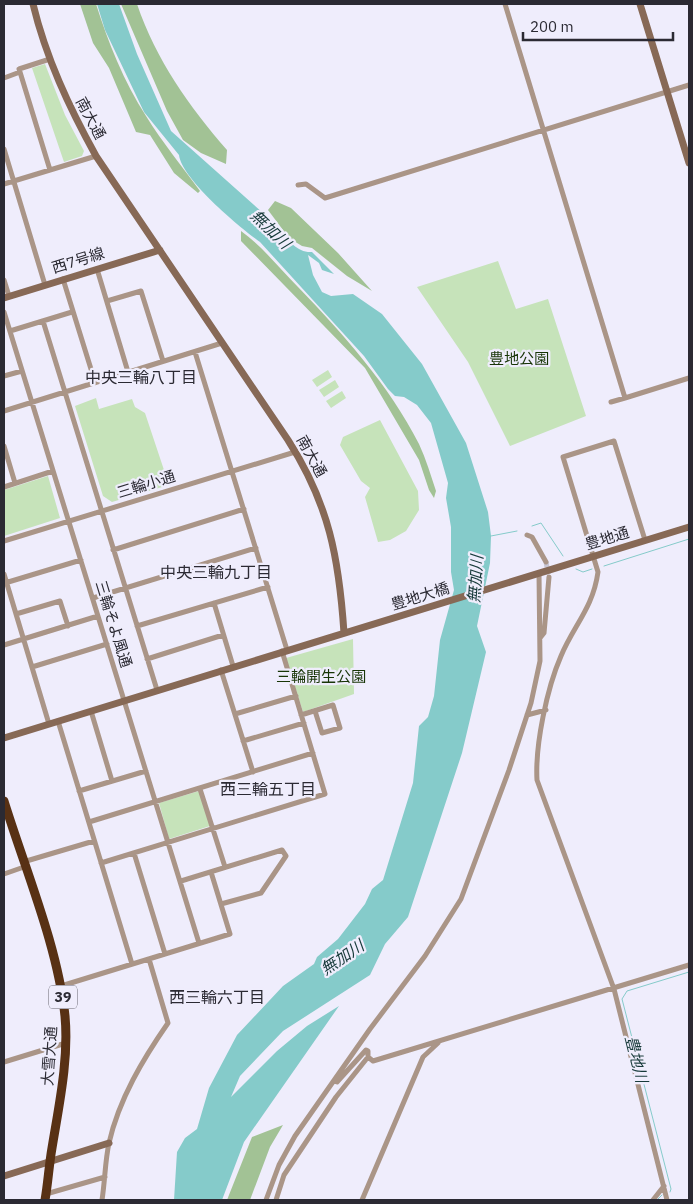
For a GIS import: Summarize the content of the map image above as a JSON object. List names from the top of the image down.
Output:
{
  "streets": {
    "highway": ["39", "大雪大通"],
    "street": [
      "南大通",
      "西7号線",
      "三輪小通",
      "豊地通",
      "豊地大橋",
      "三輪そよ風通"
    ]
  },
  "crossings": [
    ["南大通", "西7号線"],
    ["南大通", "三輪小通"],
    ["南大通", "豊地大橋"],
    ["三輪小通", "三輪そよ風通"],
    ["豊地通", "豊地大橋"]
  ],
  "districts": [
    "中央三輪八丁目",
    "中央三輪九丁目",
    "西三輪五丁目",
    "西三輪六丁目"
  ],
  "water": ["無加川", "豊地川"],
  "parks": ["豊地公園", "三輪開生公園"],
  "scale_bar": "200 m"
}
